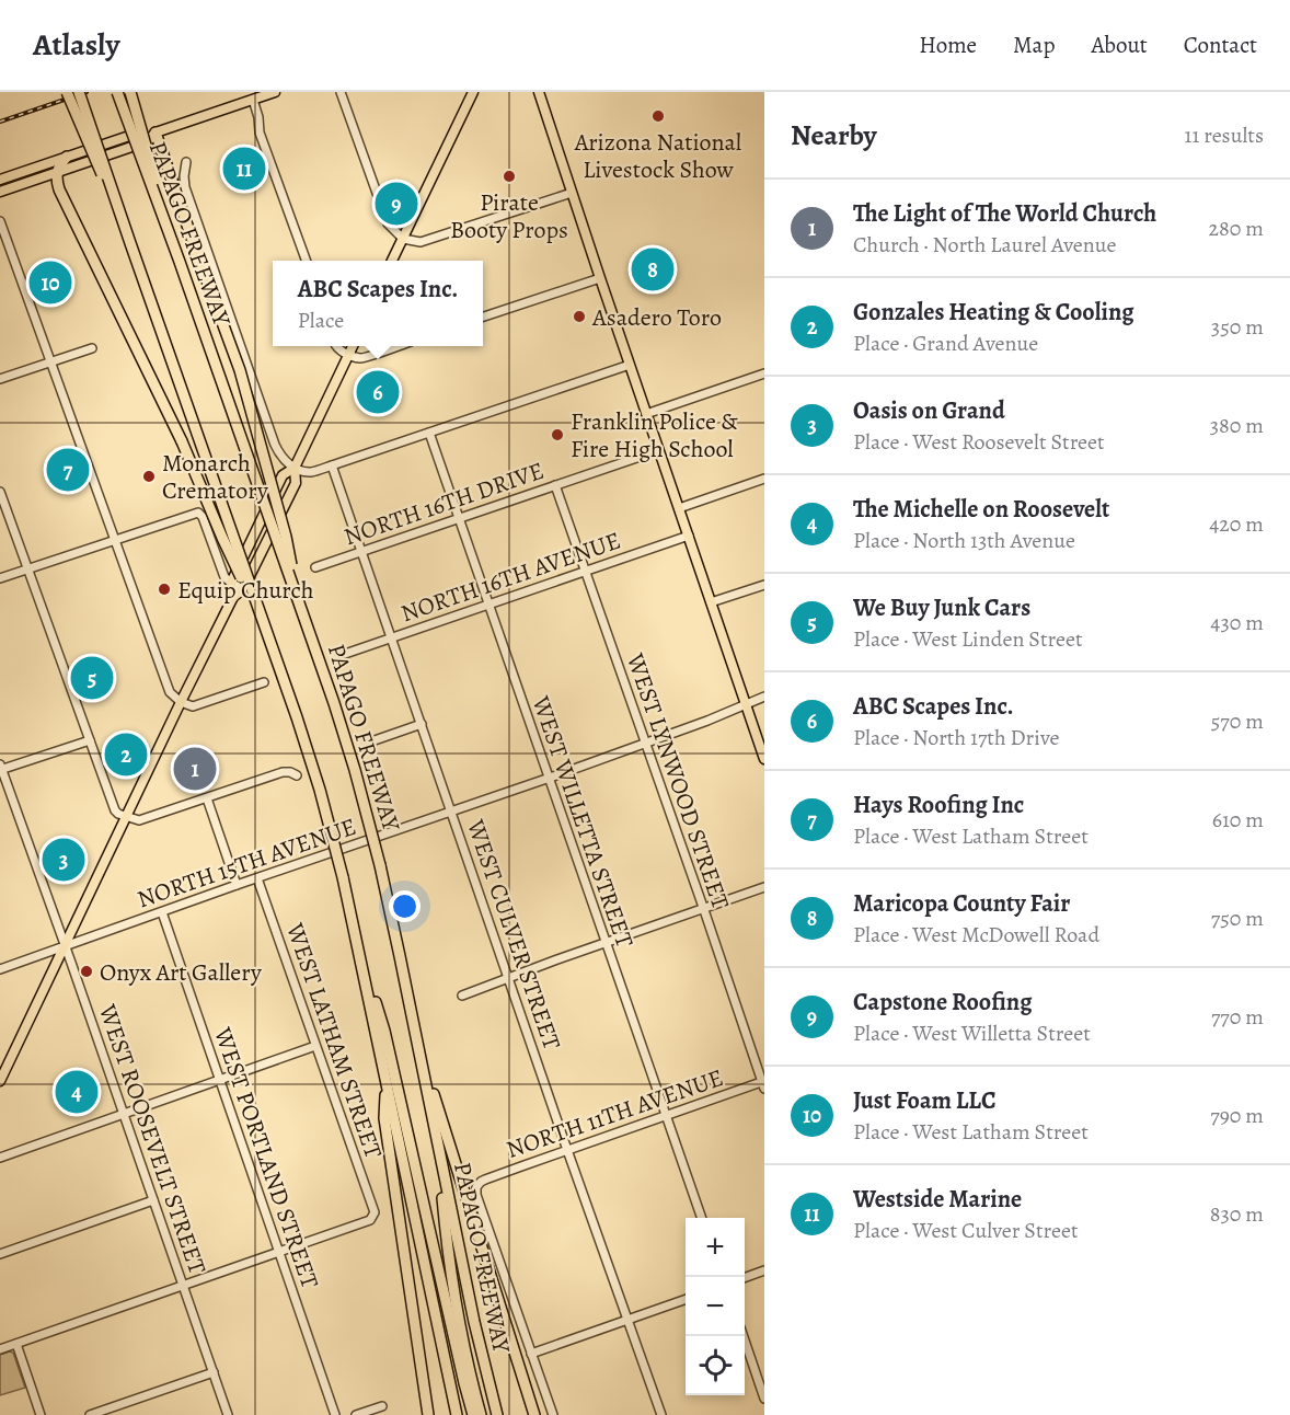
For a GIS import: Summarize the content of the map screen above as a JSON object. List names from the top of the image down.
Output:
{
  "streets": {
    "highway": ["PAPAGO FREEWAY"],
    "street": [
      "NORTH 16TH DRIVE",
      "NORTH 16TH AVENUE",
      "WEST LYNWOOD STREET",
      "WEST WILLETTA STREET",
      "NORTH 15TH AVENUE",
      "WEST CULVER STREET",
      "WEST LATHAM STREET",
      "NORTH 11TH AVENUE",
      "WEST ROOSEVELT STREET",
      "WEST PORTLAND STREET"
    ]
  },
  "crossings": [
    ["NORTH 16TH DRIVE", "WEST LYNWOOD STREET"],
    ["NORTH 16TH DRIVE", "WEST WILLETTA STREET"],
    ["NORTH 16TH DRIVE", "WEST CULVER STREET"],
    ["NORTH 16TH AVENUE", "WEST LYNWOOD STREET"],
    ["NORTH 16TH AVENUE", "WEST WILLETTA STREET"],
    ["NORTH 16TH AVENUE", "WEST CULVER STREET"],
    ["WEST LYNWOOD STREET", "NORTH 15TH AVENUE"],
    ["WEST LYNWOOD STREET", "NORTH 11TH AVENUE"],
    ["WEST WILLETTA STREET", "NORTH 15TH AVENUE"],
    ["WEST WILLETTA STREET", "NORTH 11TH AVENUE"],
    ["NORTH 15TH AVENUE", "WEST CULVER STREET"],
    ["NORTH 15TH AVENUE", "WEST LATHAM STREET"],
    ["NORTH 15TH AVENUE", "WEST ROOSEVELT STREET"],
    ["NORTH 15TH AVENUE", "WEST PORTLAND STREET"],
    ["WEST CULVER STREET", "NORTH 11TH AVENUE"],
    ["WEST LATHAM STREET", "WEST PORTLAND STREET"]
  ],
  "places": [
    "Arizona National Livestock Show",
    "Pirate Booty Props",
    "Asadero Toro",
    "Franklin Police & Fire High School",
    "Monarch Crematory",
    "Equip Church",
    "Onyx Art Gallery"
  ],
  "page": {
    "header": "Atlasly",
    "nav": [
      "Home",
      "Map",
      "About",
      "Contact"
    ],
    "heading": ["Nearby", "11 results"],
    "pins": [
      "11",
      "9",
      "8",
      "10",
      "6",
      "7",
      "5",
      "2",
      "1",
      "3",
      "4"
    ],
    "list": [
      {
        "mark": "1",
        "name": "The Light of The World Church",
        "note": "Church · North Laurel Avenue",
        "value": "280 m"
      },
      {
        "mark": "2",
        "name": "Gonzales Heating & Cooling",
        "note": "Place · Grand Avenue",
        "value": "350 m"
      },
      {
        "mark": "3",
        "name": "Oasis on Grand",
        "note": "Place · West Roosevelt Street",
        "value": "380 m"
      },
      {
        "mark": "4",
        "name": "The Michelle on Roosevelt",
        "note": "Place · North 13th Avenue",
        "value": "420 m"
      },
      {
        "mark": "5",
        "name": "We Buy Junk Cars",
        "note": "Place · West Linden Street",
        "value": "430 m"
      },
      {
        "mark": "6",
        "name": "ABC Scapes Inc.",
        "note": "Place · North 17th Drive",
        "value": "570 m"
      },
      {
        "mark": "7",
        "name": "Hays Roofing Inc",
        "note": "Place · West Latham Street",
        "value": "610 m"
      },
      {
        "mark": "8",
        "name": "Maricopa County Fair",
        "note": "Place · West McDowell Road",
        "value": "750 m"
      },
      {
        "mark": "9",
        "name": "Capstone Roofing",
        "note": "Place · West Willetta Street",
        "value": "770 m"
      },
      {
        "mark": "10",
        "name": "Just Foam LLC",
        "note": "Place · West Latham Street",
        "value": "790 m"
      },
      {
        "mark": "11",
        "name": "Westside Marine",
        "note": "Place · West Culver Street",
        "value": "830 m"
      }
    ],
    "popup": ["ABC Scapes Inc.", "Place"],
    "map_buttons": ["+", "−"]
  }
}
